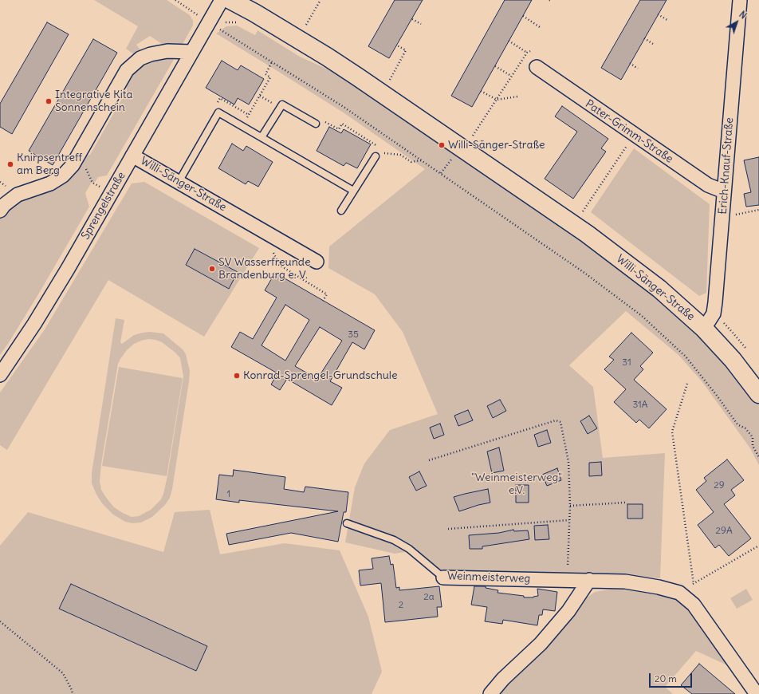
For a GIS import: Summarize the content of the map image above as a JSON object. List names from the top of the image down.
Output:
{
  "streets": {
    "main road": ["Willi-Sänger-Straße"],
    "street": [
      "Pater-Grimm-Straße",
      "Erich-Knauf-Straße",
      "Sprengelstraße",
      "Weinmeisterweg"
    ]
  },
  "crossings": [
    ["Pater-Grimm-Straße", "Erich-Knauf-Straße"],
    ["Erich-Knauf-Straße", "Willi-Sänger-Straße"],
    ["Willi-Sänger-Straße", "Sprengelstraße"]
  ],
  "parks": ["\"Weinmeisterweg\" e.V."],
  "places": [
    "Integrative Kita Sonnenschein",
    "Willi-Sänger-Straße",
    "Knirpsentreff am Berg",
    "SV Wasserfreunde Brandenburg e. V.",
    "Konrad-Sprengel-Grundschule"
  ],
  "house_numbers": [
    "35",
    "31",
    "31A",
    "29",
    "1",
    "29A",
    "2a",
    "2"
  ],
  "scale_bar": "20 m",
  "north": "top right"
}
